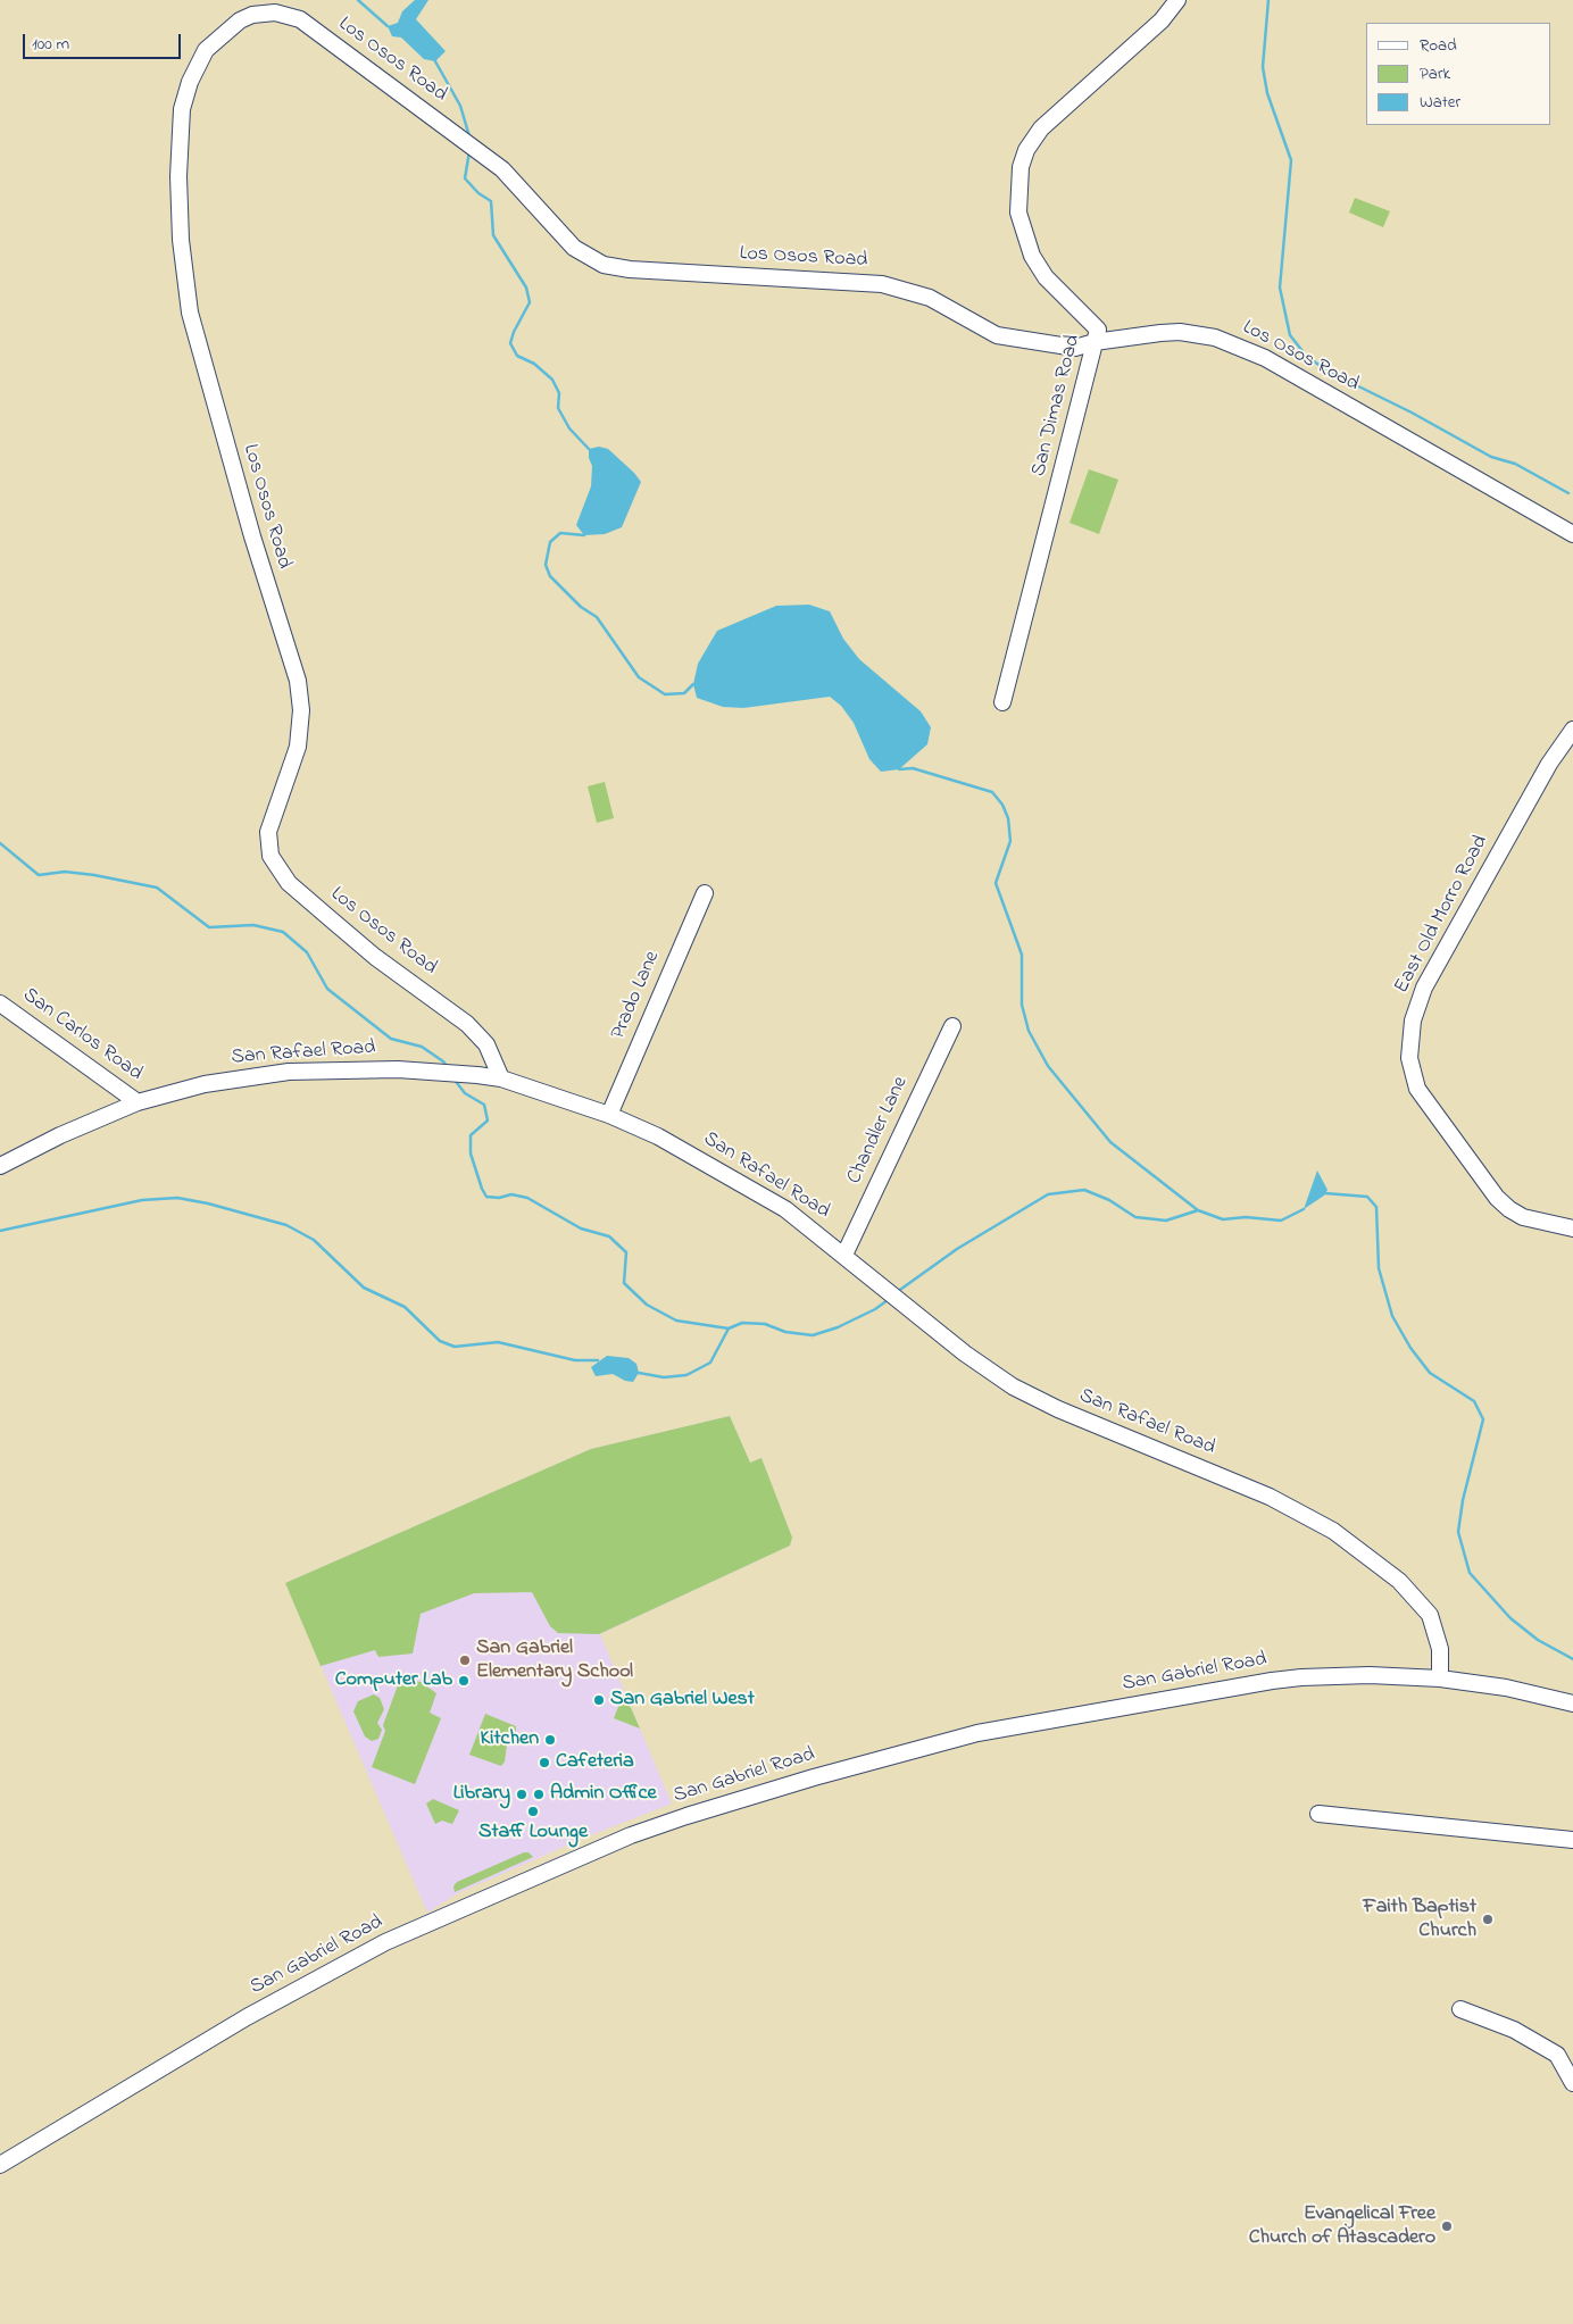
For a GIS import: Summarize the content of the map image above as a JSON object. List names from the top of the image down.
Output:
{
  "streets": {
    "street": [
      "Los Osos Road",
      "San Dimas Road",
      "East Old Morro Road",
      "Prado Lane",
      "San Carlos Road",
      "San Rafael Road",
      "Chandler Lane",
      "San Gabriel Road"
    ]
  },
  "crossings": [
    ["Los Osos Road", "San Dimas Road"],
    ["Los Osos Road", "San Rafael Road"],
    ["Prado Lane", "San Rafael Road"],
    ["San Carlos Road", "San Rafael Road"],
    ["San Rafael Road", "Chandler Lane"],
    ["San Rafael Road", "San Gabriel Road"]
  ],
  "places": [
    "San Gabriel Elementary School",
    "Computer Lab",
    "San Gabriel West",
    "Kitchen",
    "Cafeteria",
    "Library",
    "Admin Office",
    "Staff Lounge",
    "Faith Baptist Church",
    "Evangelical Free Church of Atascadero"
  ],
  "legend": ["Road", "Park", "Water"],
  "scale_bar": "100 m"
}
